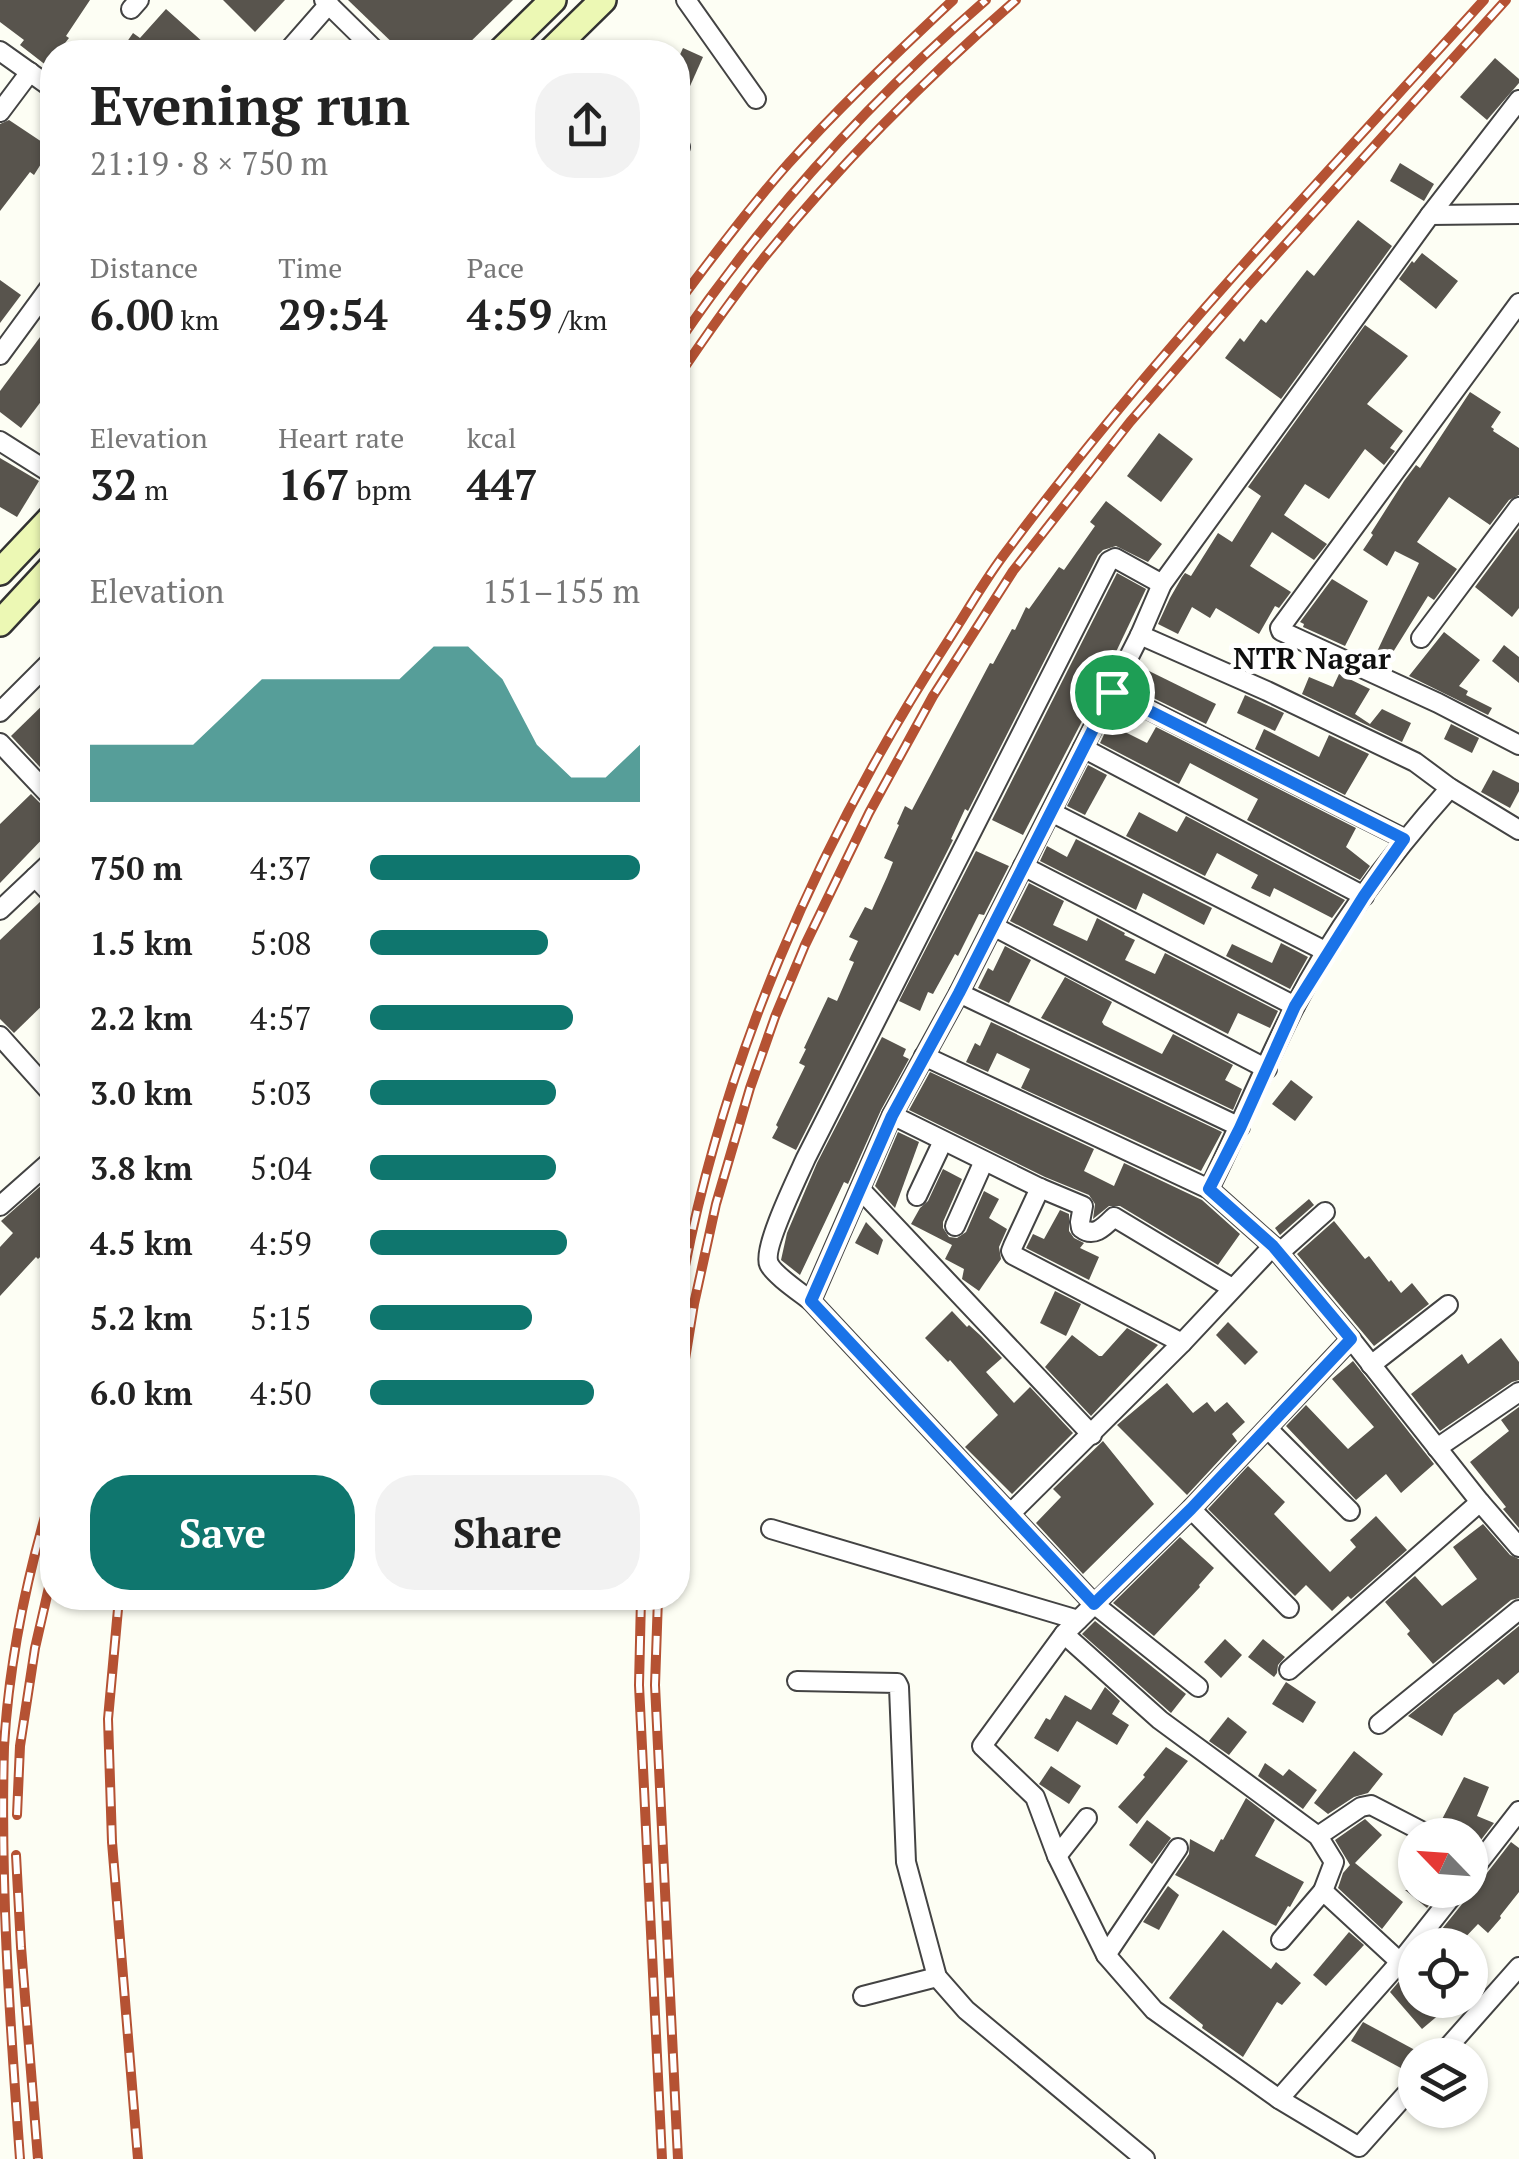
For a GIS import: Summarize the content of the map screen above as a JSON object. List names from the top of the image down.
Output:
{
  "districts": ["NTR Nagar"],
  "north": "top left",
  "page": {
    "heading": ["Evening run", "21:19 · 8 × 750 m"],
    "stats": [
      ["Distance", "6.00 km"],
      ["Time", "29:54"],
      ["Pace", "4:59 /km"],
      ["Elevation", "32 m"],
      ["Heart rate", "167 bpm"],
      ["kcal", "447"]
    ],
    "chart": ["Elevation", "151–155 m"],
    "list": [
      {
        "name": "750 m",
        "note": "4:37"
      },
      {
        "name": "1.5 km",
        "note": "5:08"
      },
      {
        "name": "2.2 km",
        "note": "4:57"
      },
      {
        "name": "3.0 km",
        "note": "5:03"
      },
      {
        "name": "3.8 km",
        "note": "5:04"
      },
      {
        "name": "4.5 km",
        "note": "4:59"
      },
      {
        "name": "5.2 km",
        "note": "5:15"
      },
      {
        "name": "6.0 km",
        "note": "4:50"
      }
    ],
    "buttons": ["Save", "Share"]
  }
}
